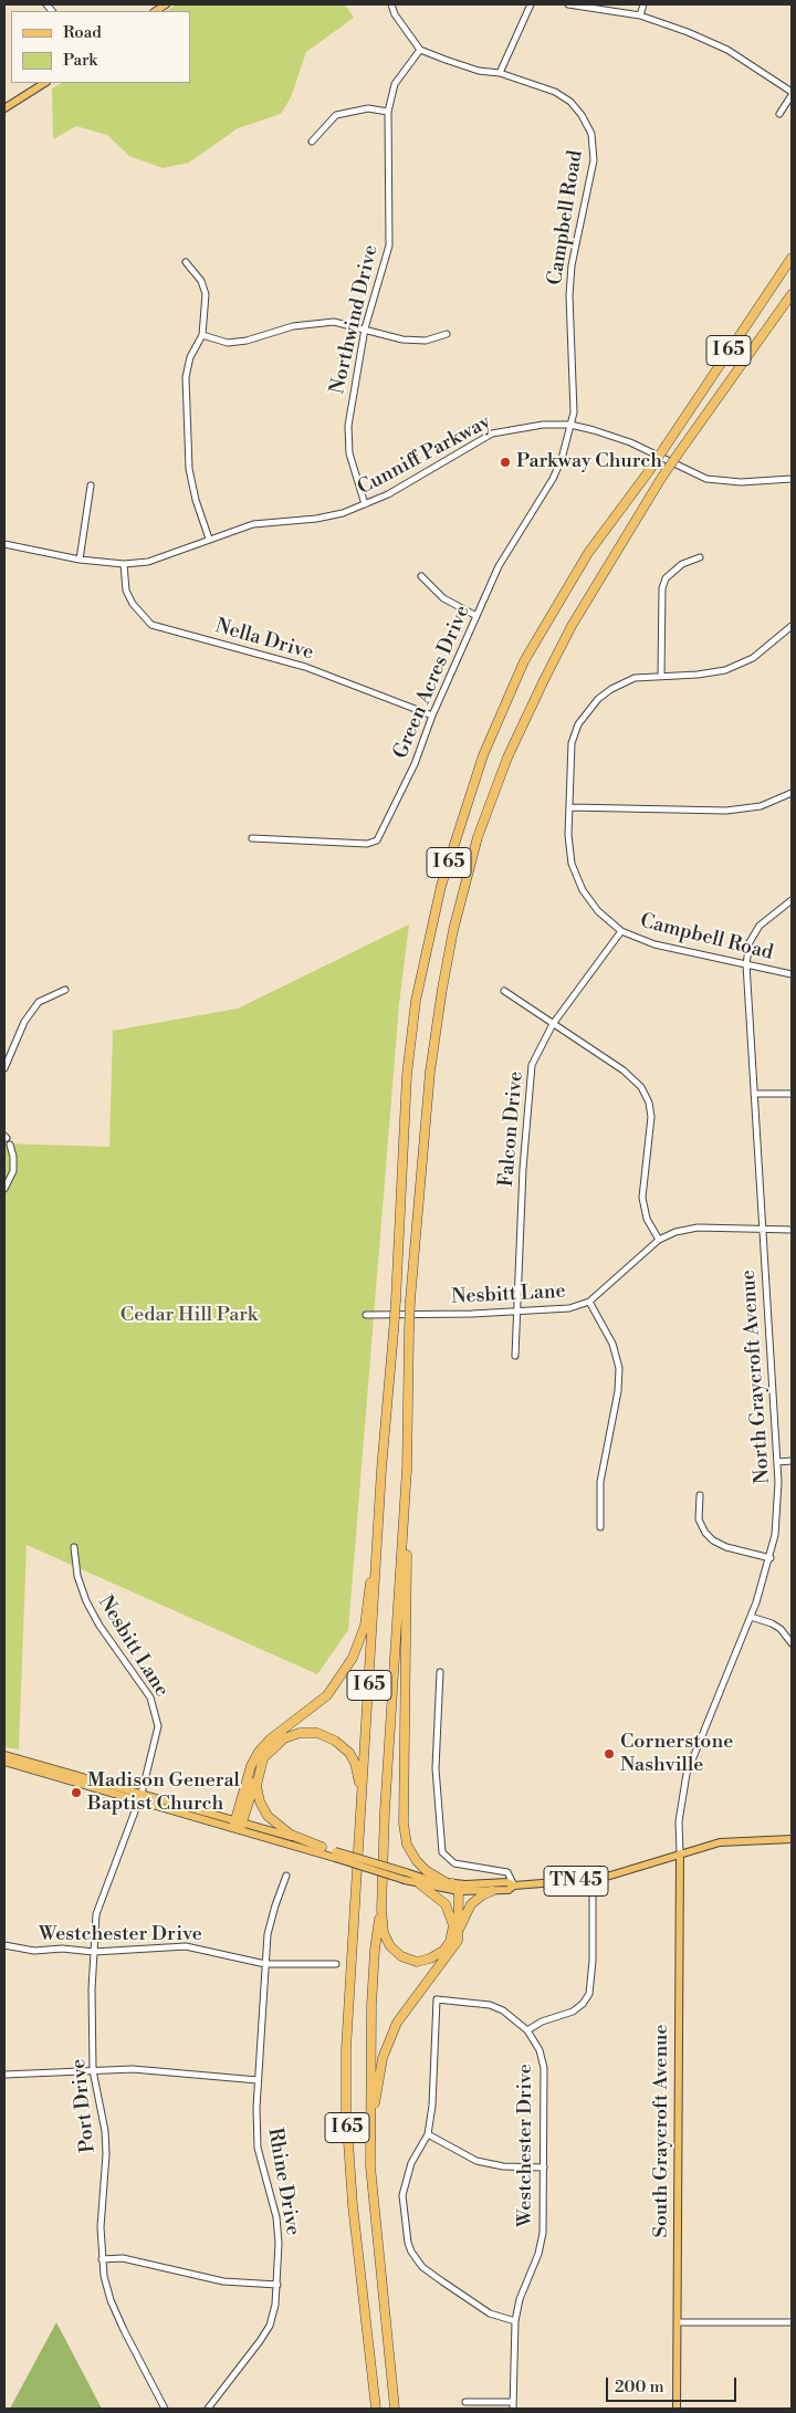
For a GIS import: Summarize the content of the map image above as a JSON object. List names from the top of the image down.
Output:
{
  "streets": {
    "highway": ["I 65"],
    "main road": ["TN 45", "South Graycroft Avenue"],
    "street": [
      "Campbell Road",
      "Northwind Drive",
      "Cunniff Parkway",
      "Nella Drive",
      "Green Acres Drive",
      "Falcon Drive",
      "Nesbitt Lane",
      "North Graycroft Avenue",
      "Westchester Drive",
      "Port Drive",
      "Rhine Drive"
    ]
  },
  "crossings": [
    ["Campbell Road", "Northwind Drive"],
    ["Campbell Road", "Cunniff Parkway"],
    ["Campbell Road", "Green Acres Drive"],
    ["Campbell Road", "Falcon Drive"],
    ["Campbell Road", "North Graycroft Avenue"],
    ["Northwind Drive", "Cunniff Parkway"],
    ["Cunniff Parkway", "Nella Drive"],
    ["Cunniff Parkway", "Green Acres Drive"],
    ["Nella Drive", "Green Acres Drive"],
    ["Falcon Drive", "Nesbitt Lane"],
    ["Nesbitt Lane", "North Graycroft Avenue"],
    ["Nesbitt Lane", "TN 45"],
    ["Nesbitt Lane", "Port Drive"],
    ["North Graycroft Avenue", "TN 45"],
    ["North Graycroft Avenue", "South Graycroft Avenue"],
    ["TN 45", "Port Drive"],
    ["TN 45", "South Graycroft Avenue"],
    ["Westchester Drive", "Port Drive"],
    ["Westchester Drive", "Rhine Drive"]
  ],
  "parks": ["Cedar Hill Park"],
  "places": ["Parkway Church", "Cornerstone Nashville", "Madison General Baptist Church"],
  "legend": ["Road", "Park"],
  "scale_bar": "200 m"
}
